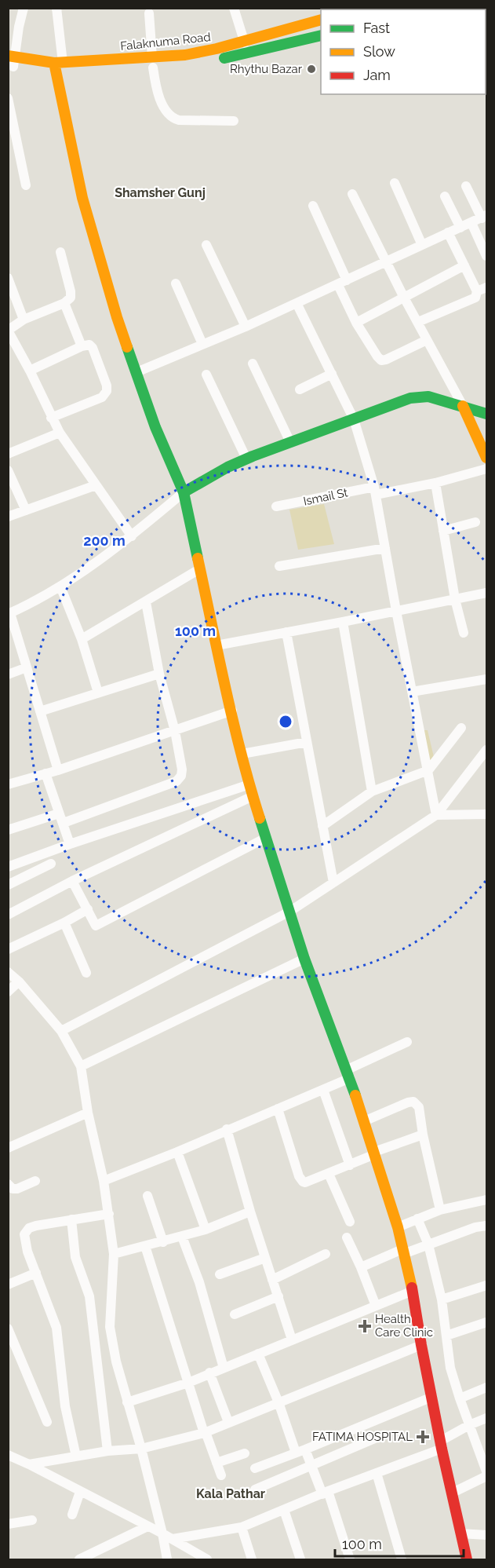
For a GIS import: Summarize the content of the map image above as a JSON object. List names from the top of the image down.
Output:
{
  "streets": {
    "main road": ["Falaknuma Road"],
    "street": ["Ismail St"]
  },
  "districts": ["Shamsher Gunj", "Kala Pathar"],
  "places": {
    "other": ["Rhythu Bazar"],
    "health": ["Health Care Clinic", "FATIMA HOSPITAL"]
  },
  "legend": ["Fast", "Slow", "Jam"],
  "scale_bar": "100 m",
  "rings": ["200 m", "100 m"]
}
